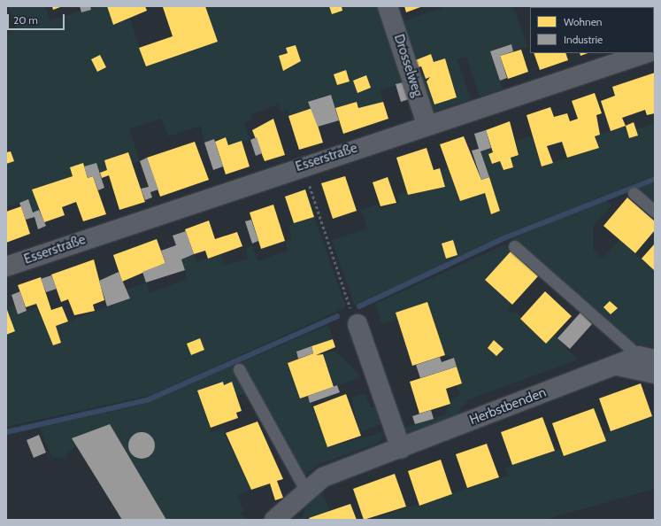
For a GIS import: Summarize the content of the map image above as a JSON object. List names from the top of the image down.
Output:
{
  "streets": {
    "street": ["Drosselweg", "Esserstraße", "Herbstbenden"]
  },
  "crossings": [
    ["Drosselweg", "Esserstraße"]
  ],
  "legend": ["Wohnen", "Industrie"],
  "scale_bar": "20 m"
}
